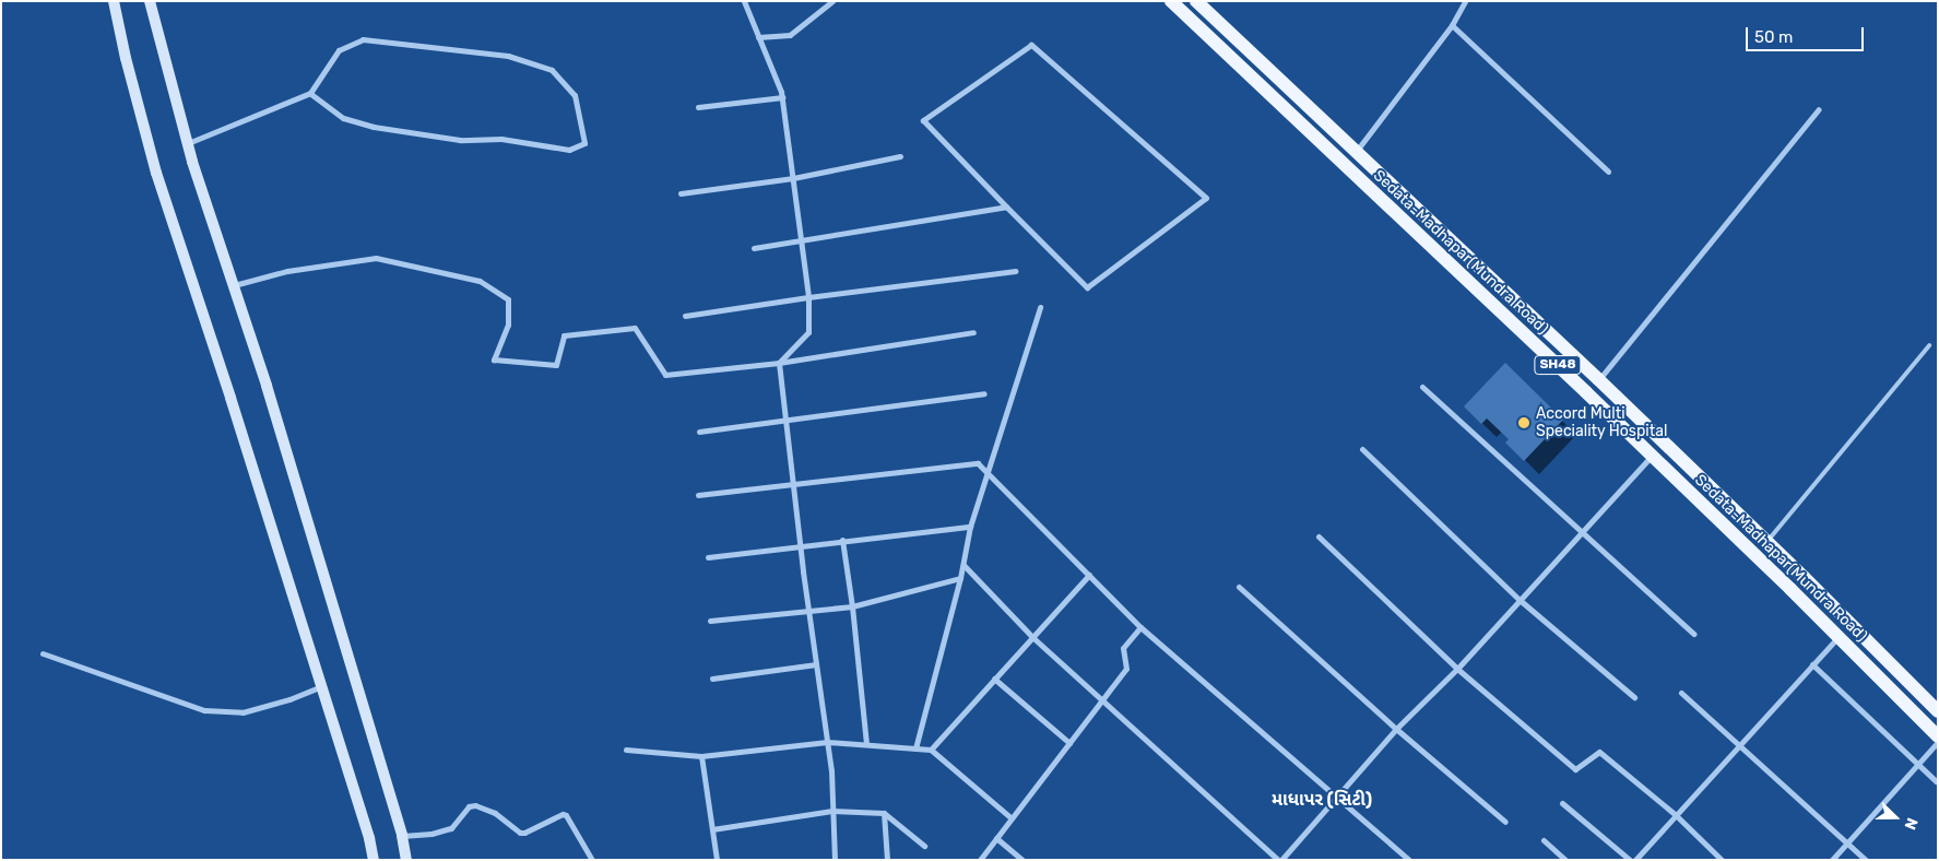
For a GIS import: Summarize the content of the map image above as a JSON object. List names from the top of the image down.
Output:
{
  "streets": {
    "main road": ["Sedata-Madhapar(Mundra Road)", "SH48"]
  },
  "districts": ["માધાપર (સિટી)"],
  "places": ["Accord Multi Speciality Hospital"],
  "scale_bar": "50 m",
  "north": "right"
}
